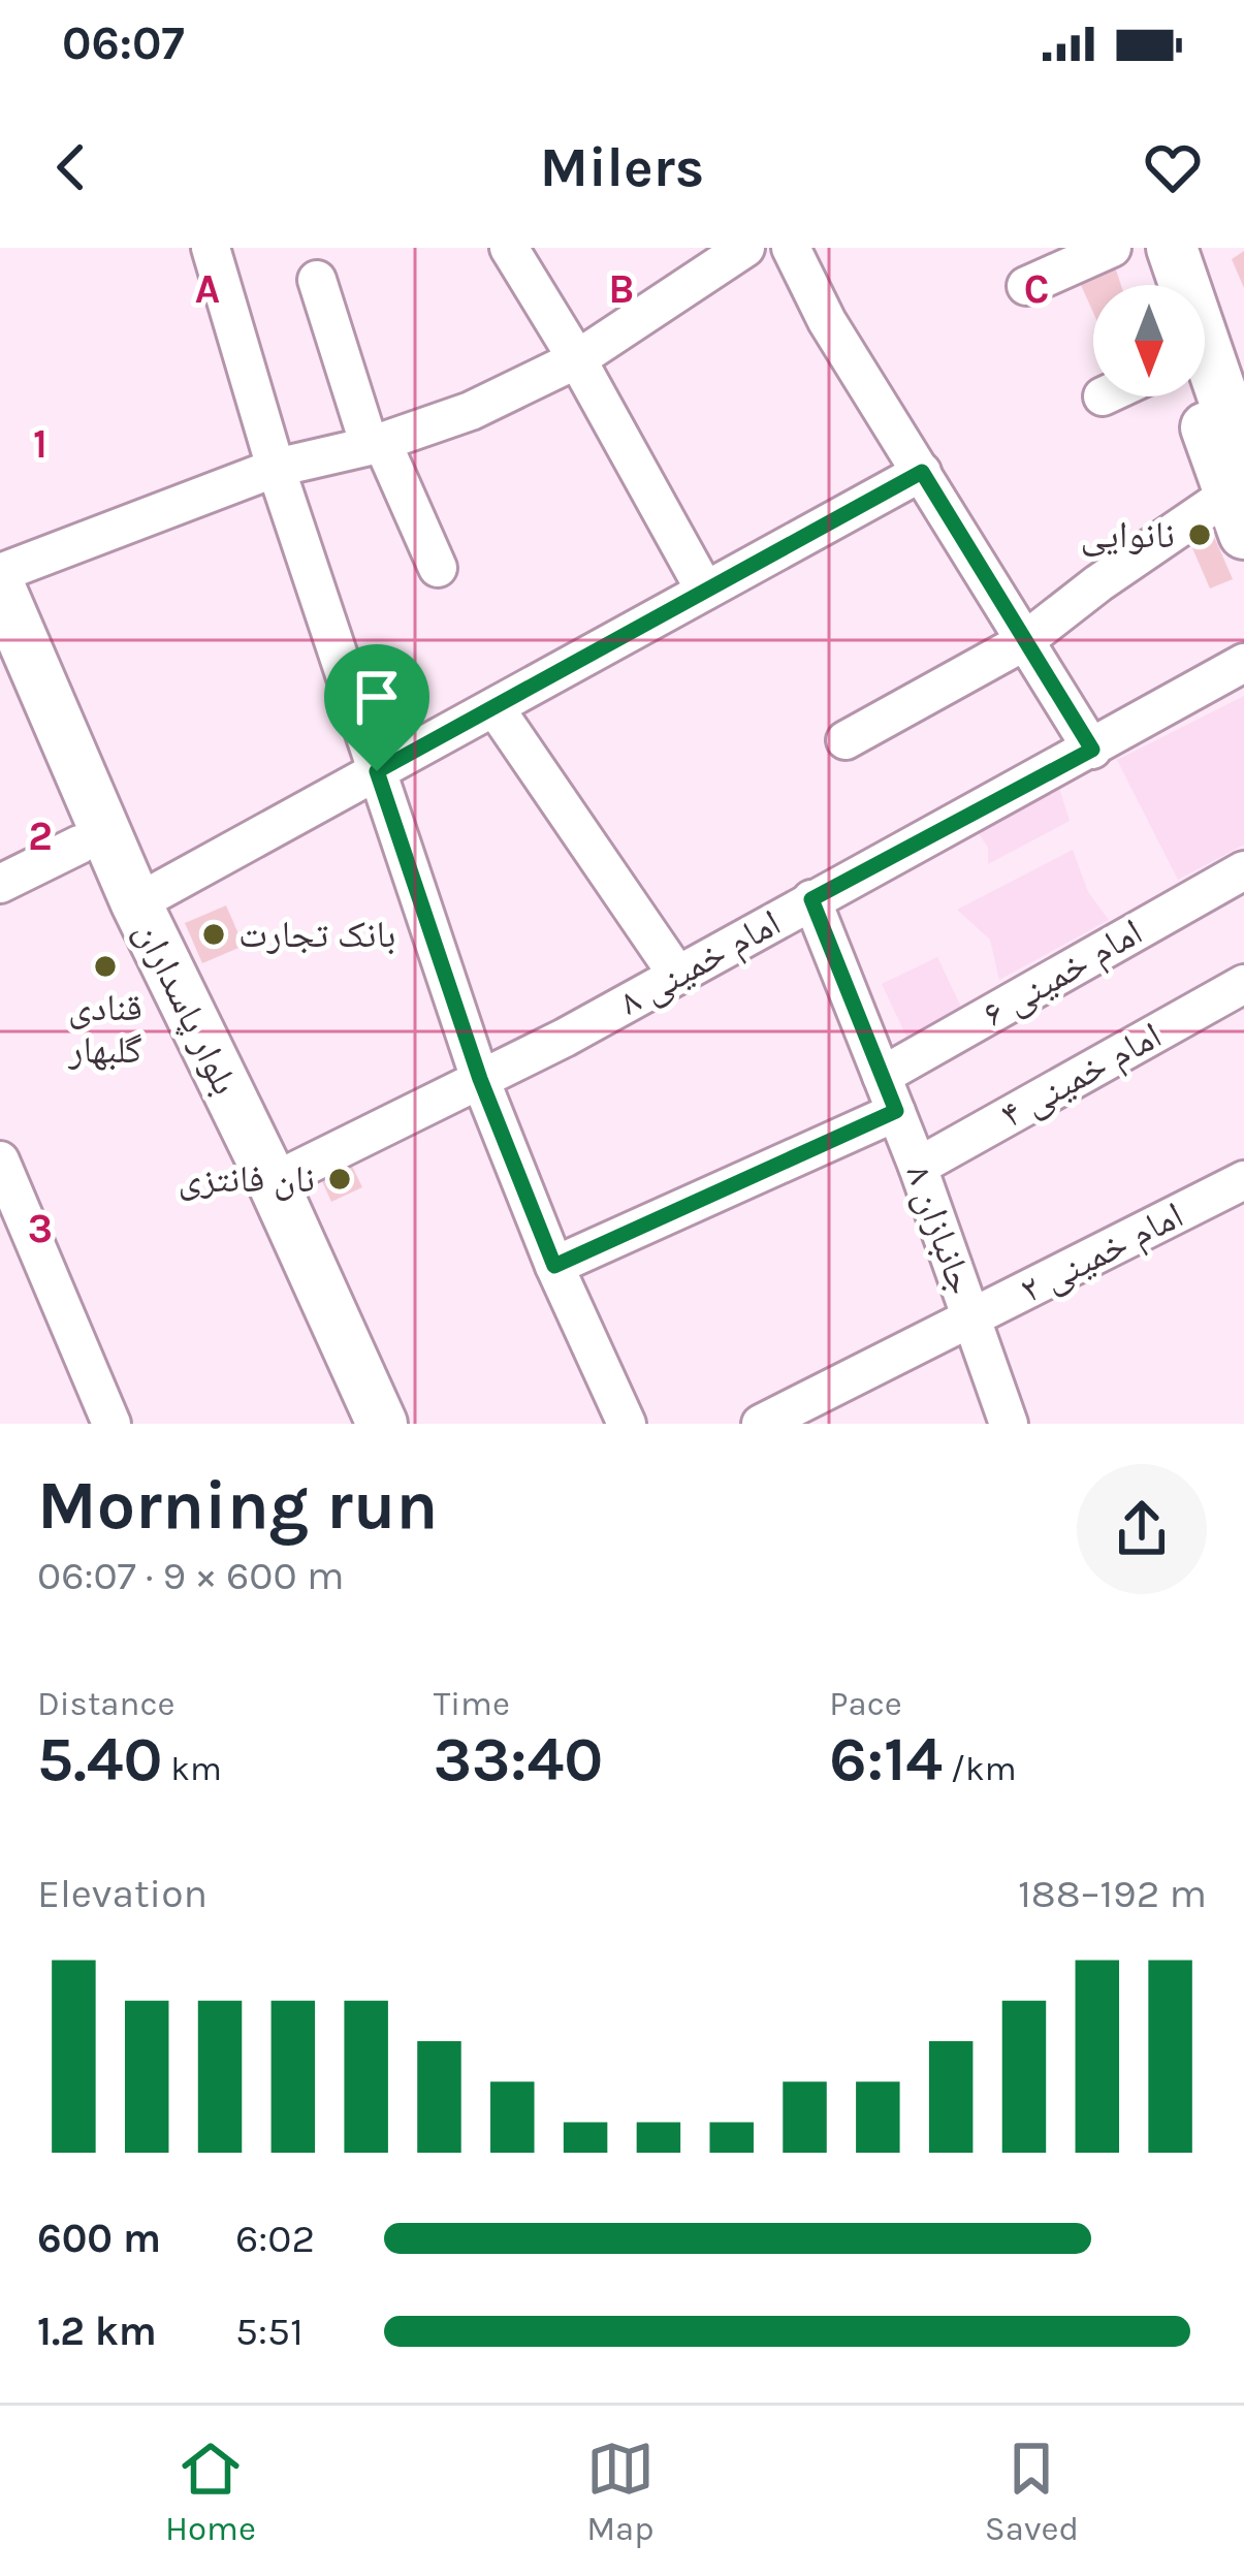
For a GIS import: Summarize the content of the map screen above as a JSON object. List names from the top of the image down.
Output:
{
  "streets": {
    "main road": ["بلوار پاسداران"],
    "street": [
      "امام خمینی ۸",
      "امام خمینی ۶",
      "امام خمینی ۴",
      "جانبازان ۸",
      "امام خمینی ۲"
    ]
  },
  "crossings": [
    ["امام خمینی ۸", "بلوار پاسداران"],
    ["امام خمینی ۸", "جانبازان ۸"],
    ["امام خمینی ۶", "جانبازان ۸"],
    ["امام خمینی ۴", "جانبازان ۸"],
    ["جانبازان ۸", "امام خمینی ۲"]
  ],
  "places": [
    "نانوایی",
    "بانک تجارت",
    "قنادی گلبهار",
    "نان فانتزی"
  ],
  "north": "bottom",
  "page": {
    "status": "06:07",
    "header": "Milers",
    "heading": ["Morning run", "06:07 · 9 × 600 m"],
    "stats": [
      ["Distance", "5.40 km"],
      ["Time", "33:40"],
      ["Pace", "6:14 /km"]
    ],
    "chart": ["Elevation", "188–192 m"],
    "list": [
      {
        "name": "600 m",
        "note": "6:02"
      },
      {
        "name": "1.2 km",
        "note": "5:51"
      }
    ],
    "tabs": ["Home", "Map", "Saved"]
  },
  "grid": {
    "columns": ["A", "B", "C"],
    "rows": ["1", "2", "3"]
  }
}
